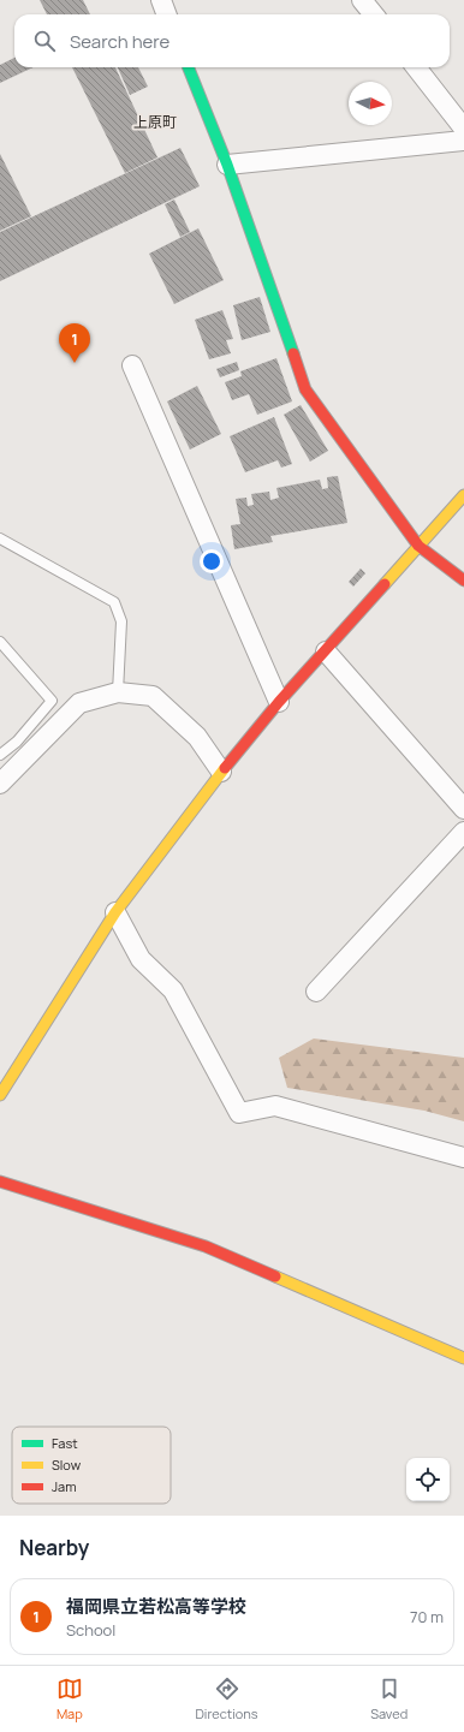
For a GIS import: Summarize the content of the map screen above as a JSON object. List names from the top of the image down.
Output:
{
  "districts": ["上原町"],
  "legend": ["Fast", "Slow", "Jam"],
  "north": "right",
  "page": {
    "search": "Search here",
    "pins": "1",
    "heading": "Nearby",
    "list": [
      {
        "mark": "1",
        "name": "福岡県立若松高等学校",
        "note": "School",
        "value": "70 m"
      }
    ],
    "nav": ["Map", "Directions", "Saved"]
  }
}
